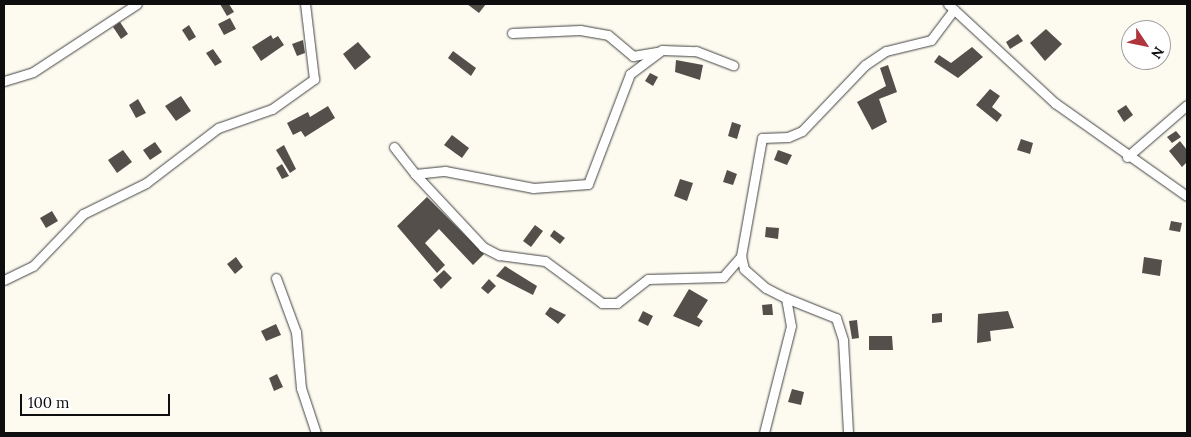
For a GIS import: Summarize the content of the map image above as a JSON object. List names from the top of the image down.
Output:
{
  "scale_bar": "100 m",
  "north": "bottom right"
}
